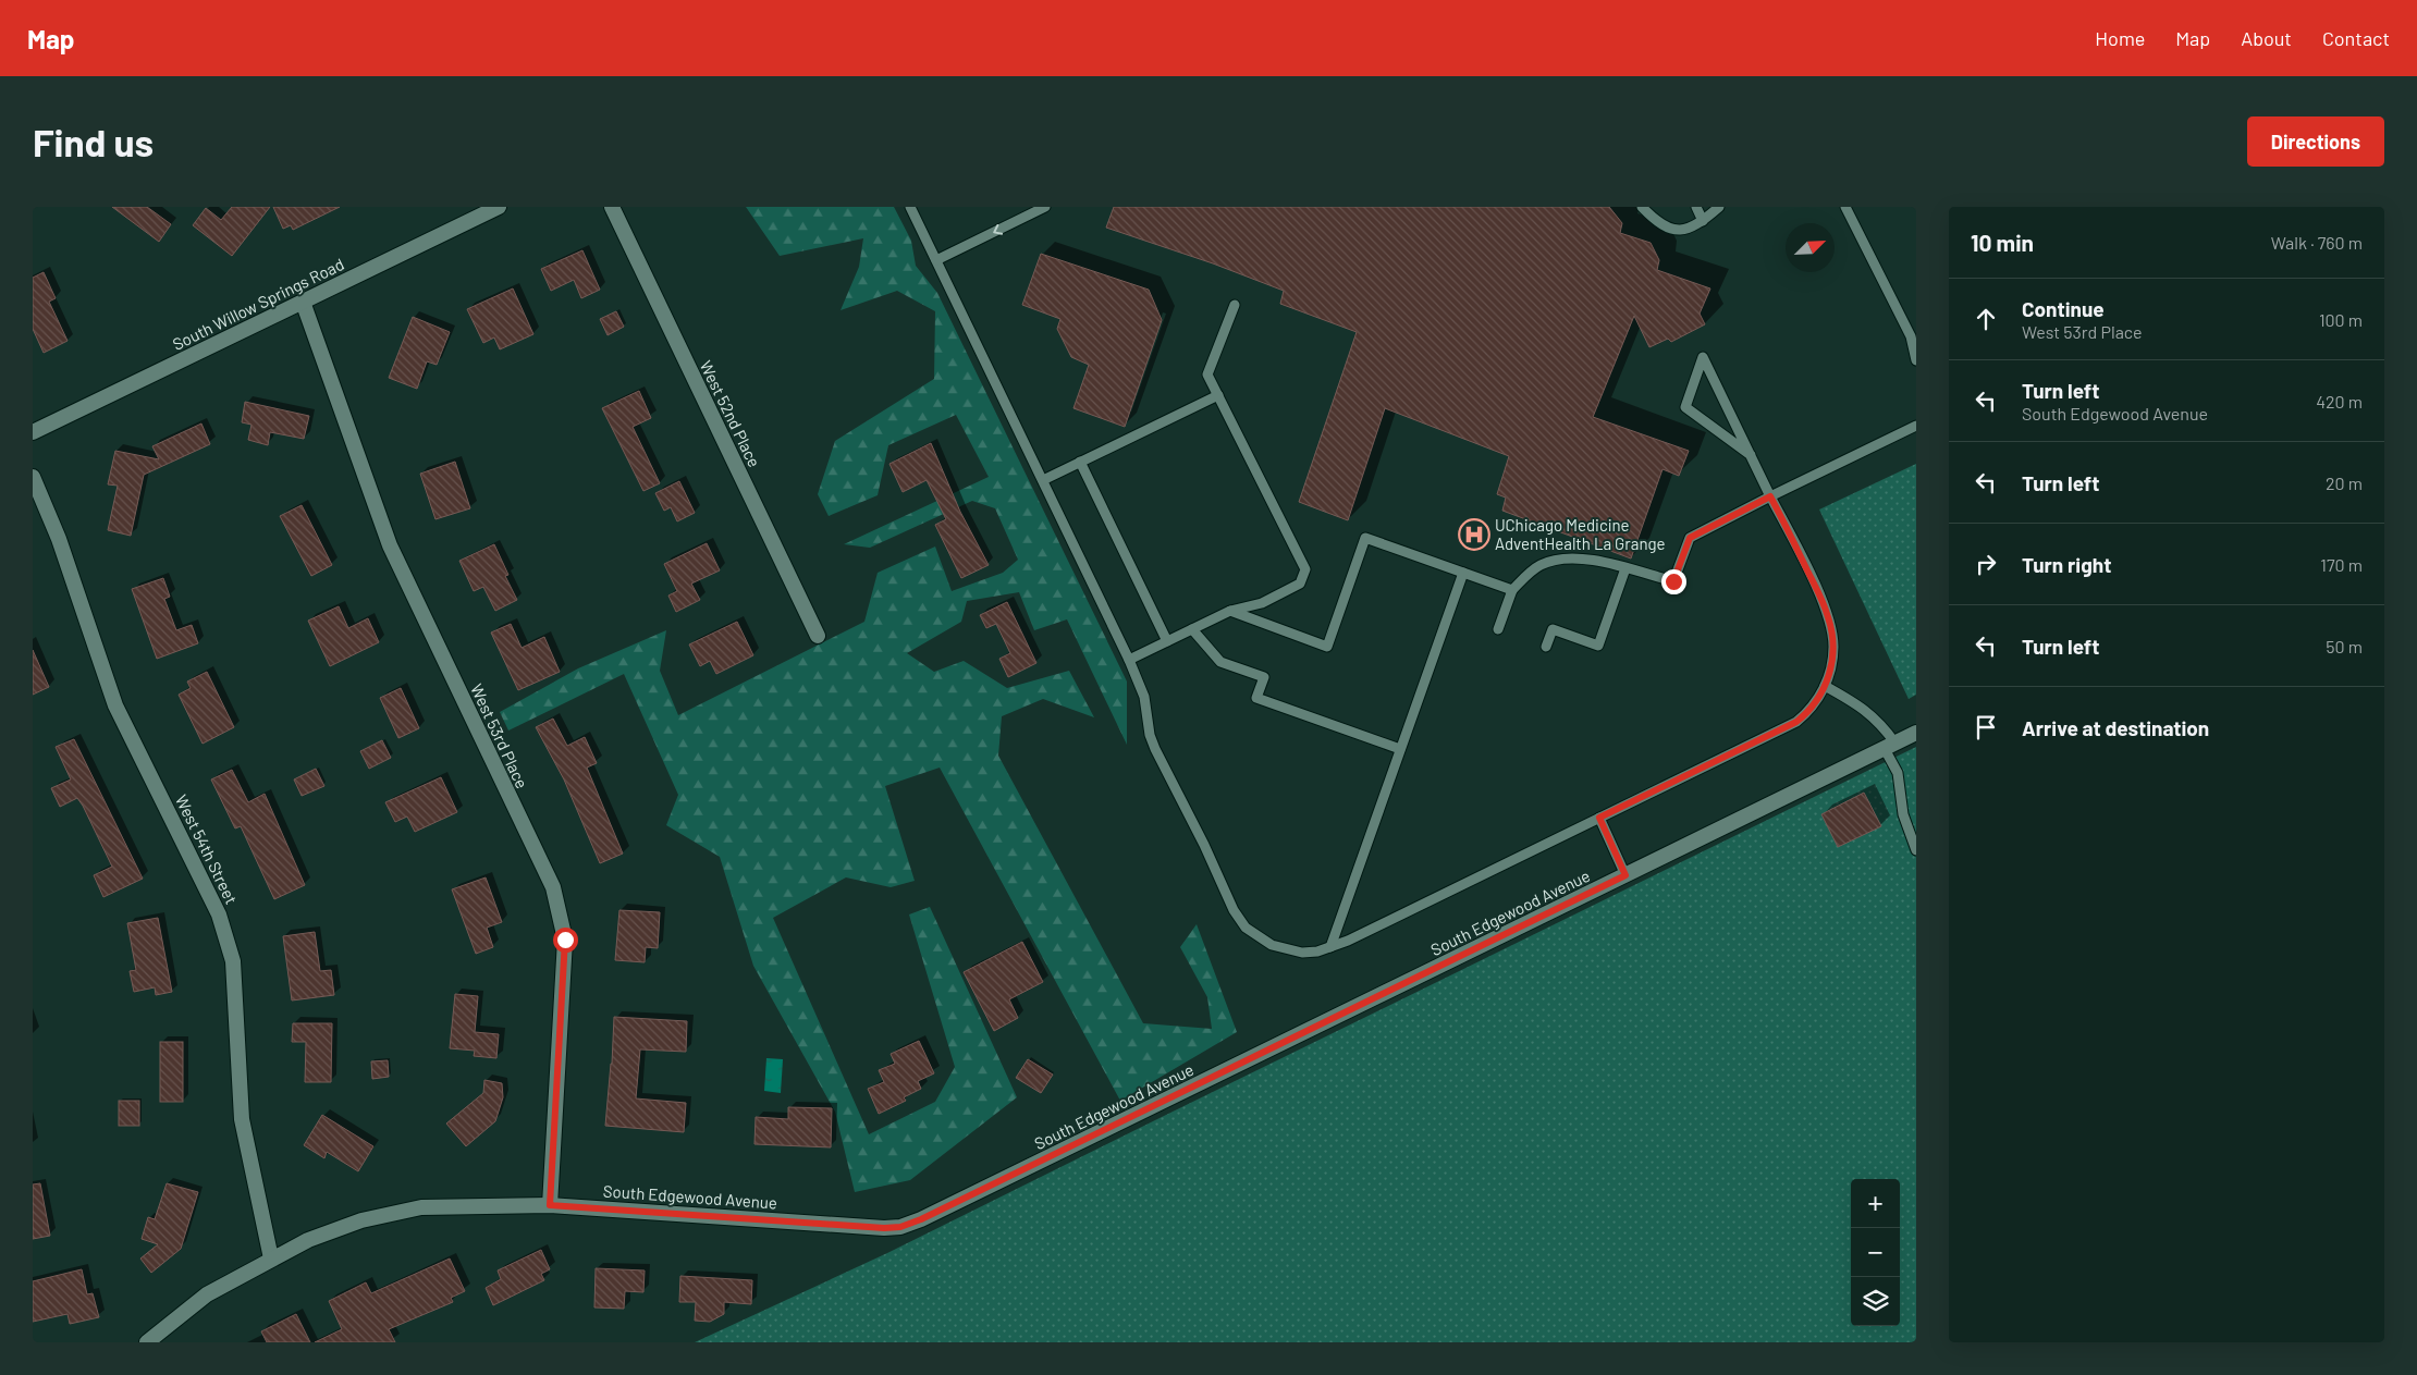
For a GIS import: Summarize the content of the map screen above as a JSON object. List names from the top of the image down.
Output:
{
  "streets": {
    "street": [
      "South Willow Springs Road",
      "West 52nd Place",
      "West 53rd Place",
      "West 54th Street",
      "South Edgewood Avenue"
    ]
  },
  "crossings": [
    ["South Willow Springs Road", "West 53rd Place"],
    ["West 53rd Place", "South Edgewood Avenue"],
    ["West 54th Street", "South Edgewood Avenue"]
  ],
  "places": {
    "hospital": ["UChicago Medicine AdventHealth La Grange"]
  },
  "north": "top right",
  "page": {
    "header": "Map",
    "nav": [
      "Home",
      "Map",
      "About",
      "Contact"
    ],
    "buttons": "Directions",
    "title": "Find us",
    "heading": ["10 min", "Walk · 760 m"],
    "list": [
      ["Continue", "West 53rd Place", "100 m"],
      ["Turn left", "South Edgewood Avenue", "420 m"],
      ["Turn left", "20 m"],
      ["Turn right", "170 m"],
      ["Turn left", "50 m"],
      "Arrive at destination"
    ],
    "map_buttons": ["+", "−"]
  }
}
